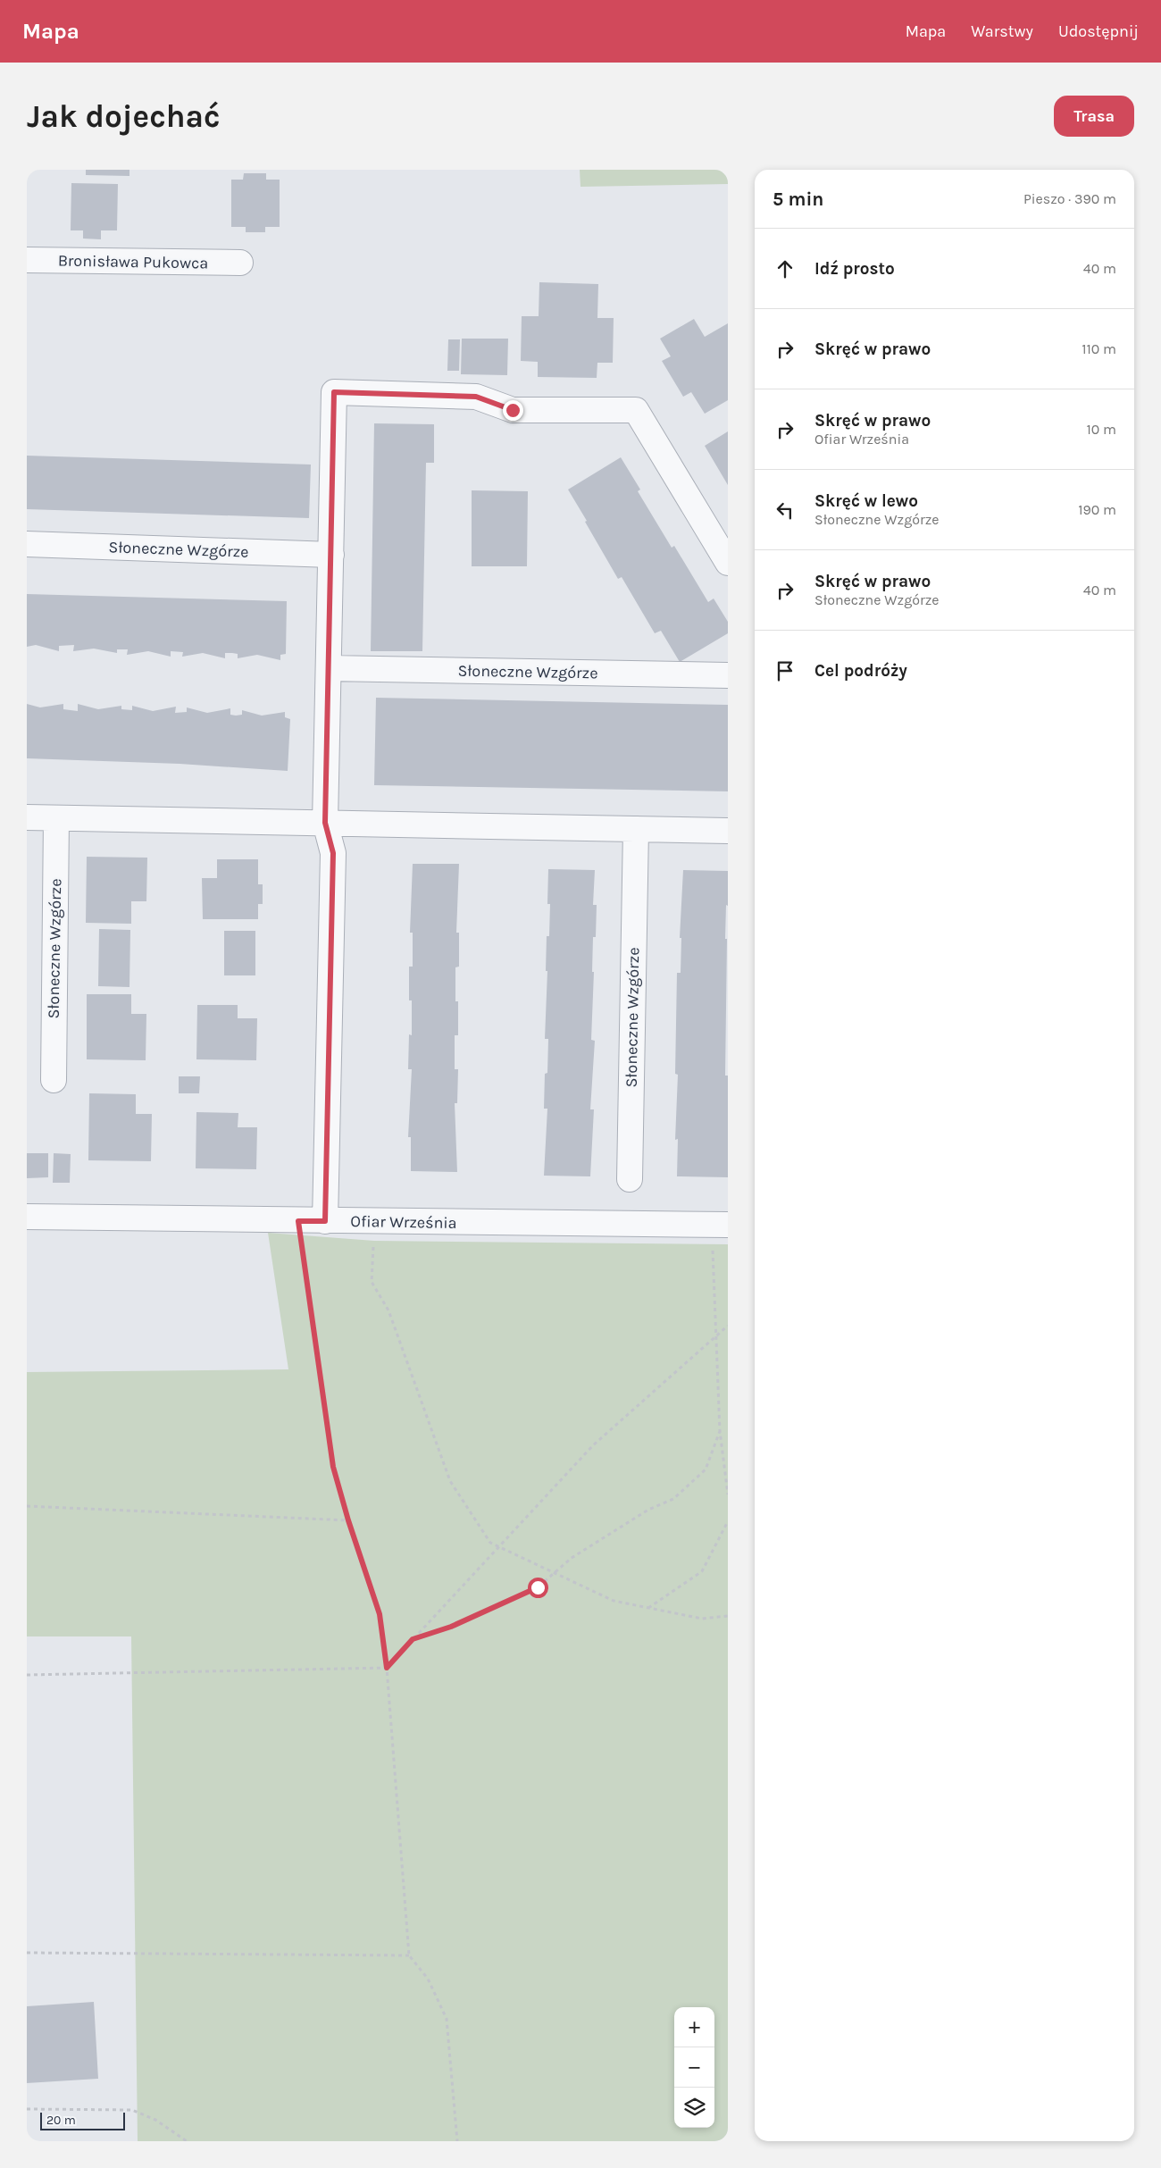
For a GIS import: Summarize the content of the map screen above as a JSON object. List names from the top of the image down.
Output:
{
  "streets": {
    "street": ["Bronisława Pukowca", "Słoneczne Wzgórze", "Ofiar Września"]
  },
  "scale_bar": "20 m",
  "page": {
    "header": "Mapa",
    "nav": ["Mapa", "Warstwy", "Udostępnij"],
    "buttons": "Trasa",
    "title": "Jak dojechać",
    "heading": ["5 min", "Pieszo · 390 m"],
    "list": [
      ["Idź prosto", "40 m"],
      ["Skręć w prawo", "110 m"],
      ["Skręć w prawo", "Ofiar Września", "10 m"],
      ["Skręć w lewo", "Słoneczne Wzgórze", "190 m"],
      ["Skręć w prawo", "Słoneczne Wzgórze", "40 m"],
      "Cel podróży"
    ],
    "map_buttons": ["+", "−"],
    "scale": "20 m"
  }
}
